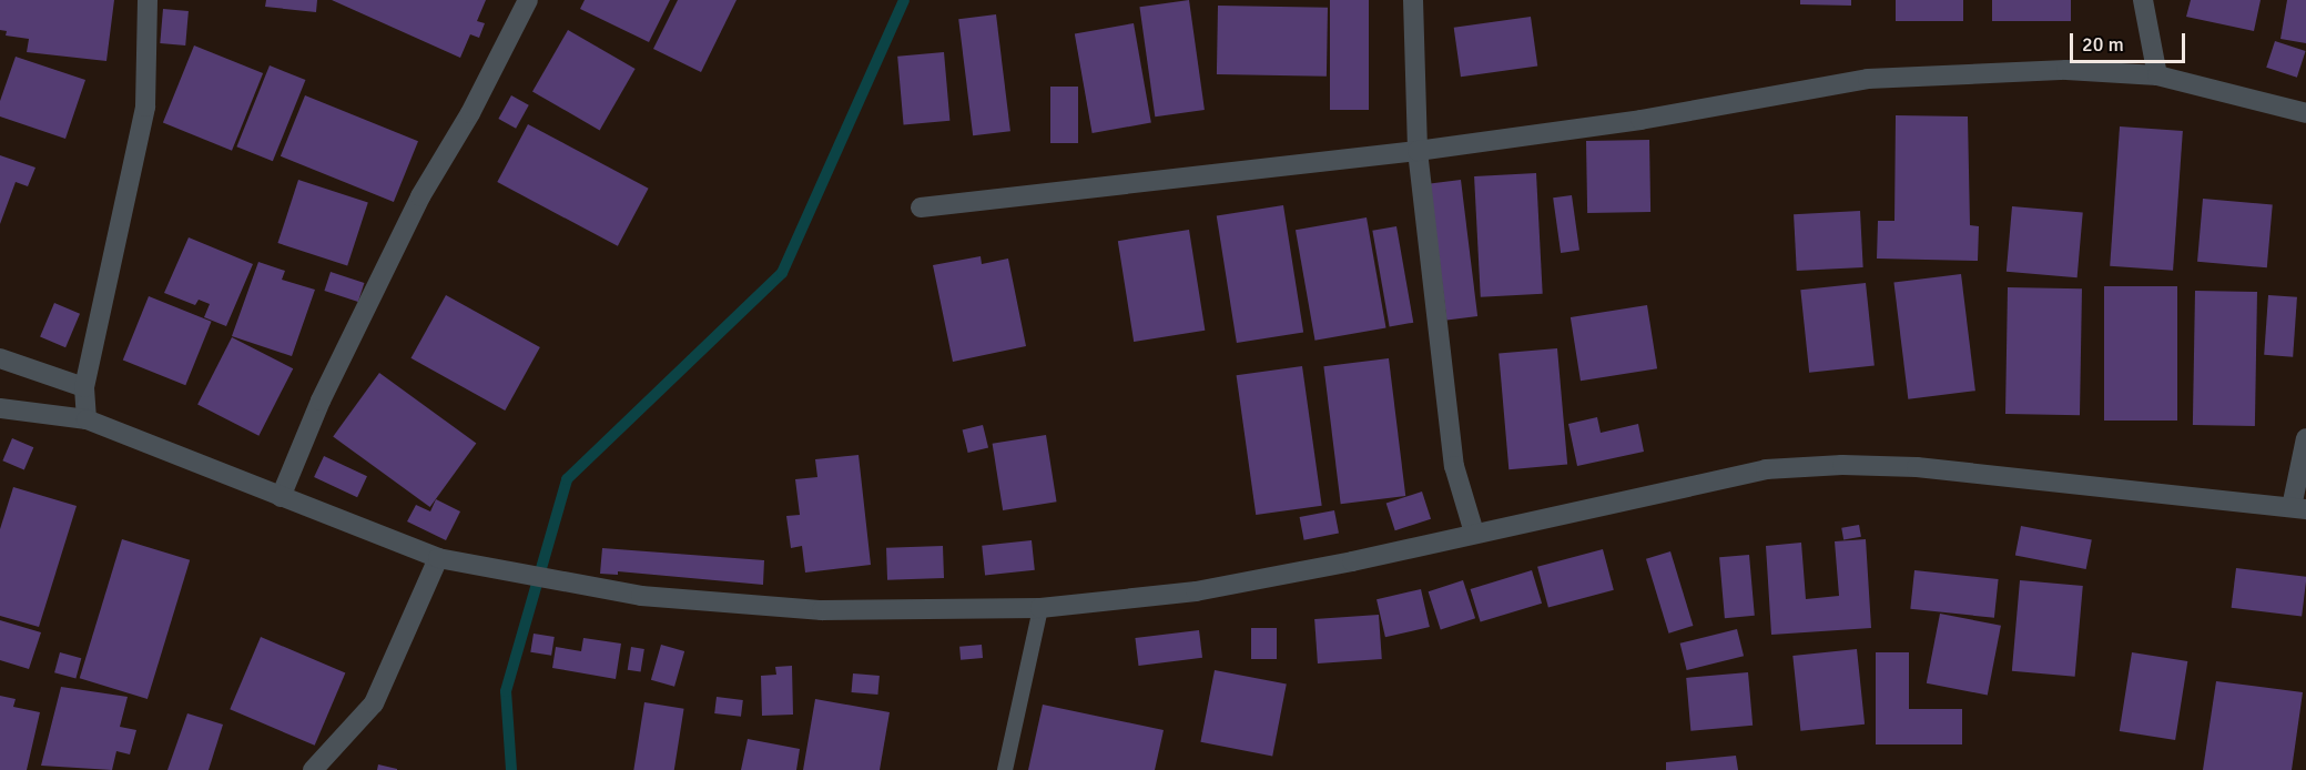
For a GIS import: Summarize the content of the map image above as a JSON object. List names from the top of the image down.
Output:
{
  "scale_bar": "20 m"
}
